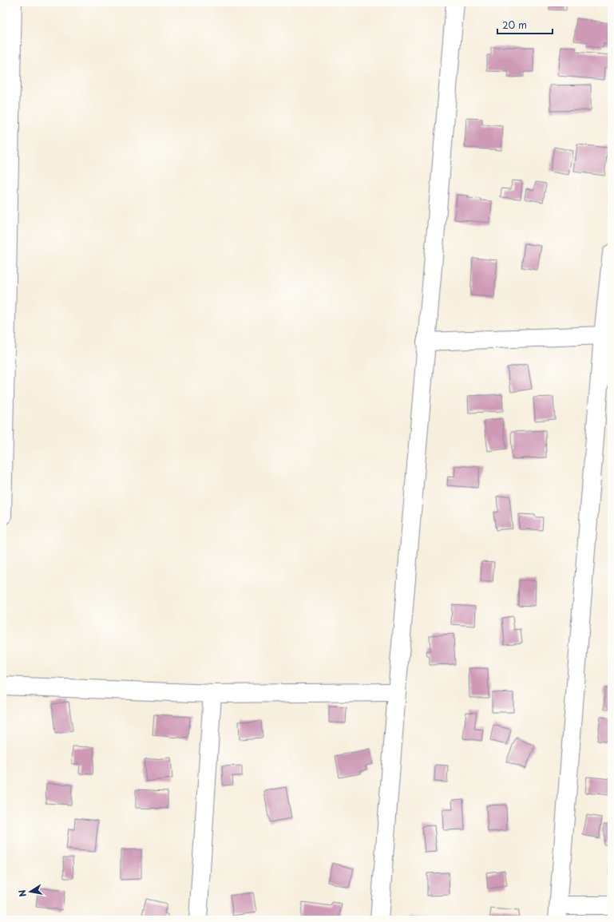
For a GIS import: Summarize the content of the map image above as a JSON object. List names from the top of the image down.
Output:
{
  "scale_bar": "20 m",
  "north": "left"
}
